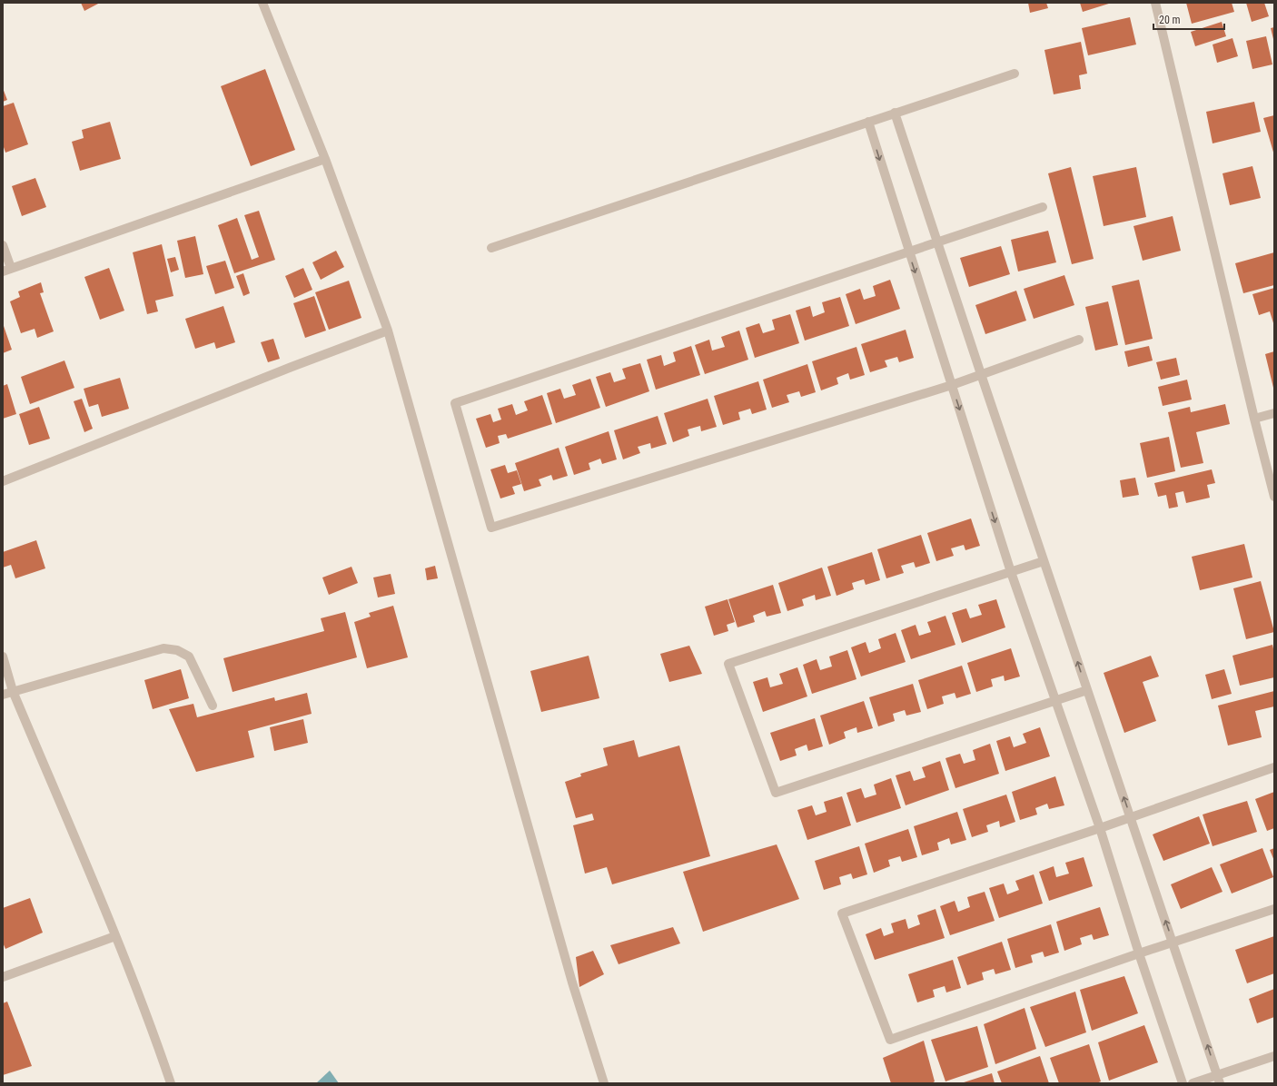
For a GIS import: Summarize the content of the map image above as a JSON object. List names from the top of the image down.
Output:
{
  "scale_bar": "20 m"
}
